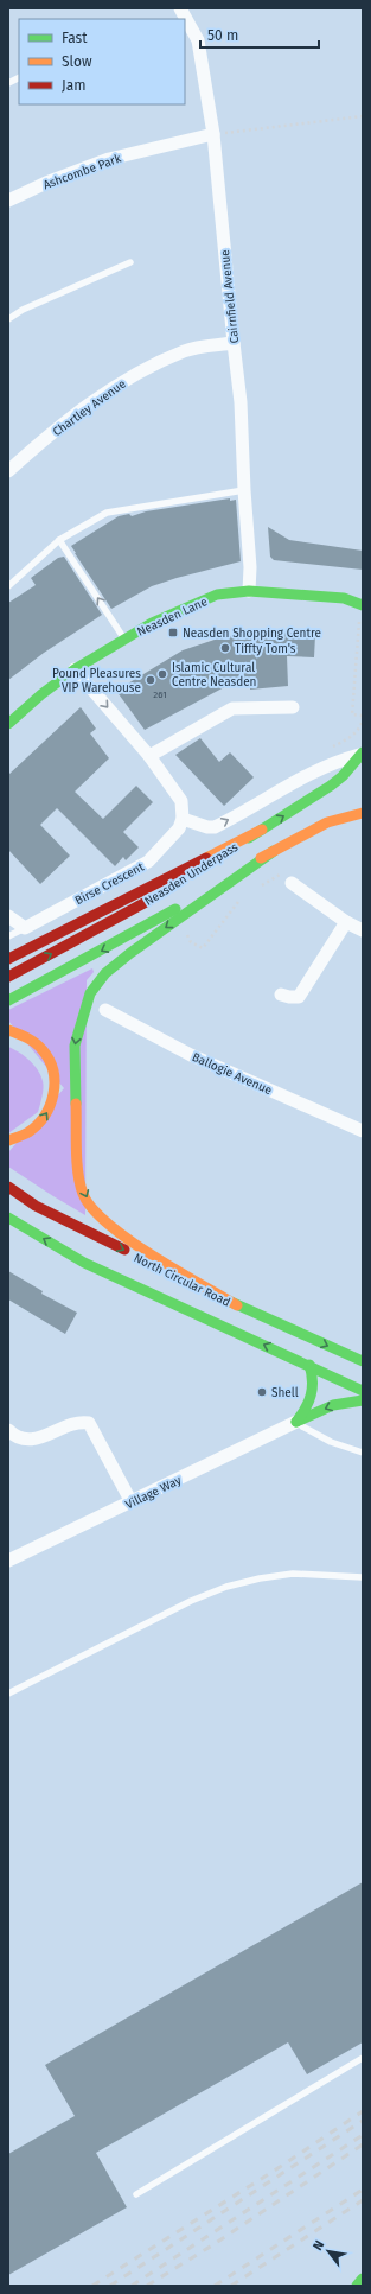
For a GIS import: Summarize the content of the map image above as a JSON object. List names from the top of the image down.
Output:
{
  "streets": {
    "main road": ["Neasden Lane", "Neasden Underpass", "North Circular Road"],
    "street": [
      "Ashcombe Park",
      "Cairnfield Avenue",
      "Chartley Avenue",
      "Birse Crescent",
      "Ballogie Avenue",
      "Village Way"
    ]
  },
  "crossings": [
    ["Ashcombe Park", "Cairnfield Avenue"],
    ["Cairnfield Avenue", "Chartley Avenue"],
    ["Cairnfield Avenue", "Neasden Lane"]
  ],
  "places": {
    "transit": ["Neasden Shopping Centre"],
    "other": [
      "Tiffty Tom's",
      "Islamic Cultural Centre Neasden",
      "Pound Pleasures VIP Warehouse",
      "Shell"
    ]
  },
  "house_numbers": ["261"],
  "legend": ["Fast", "Slow", "Jam"],
  "scale_bar": "50 m",
  "north": "top left"
}
